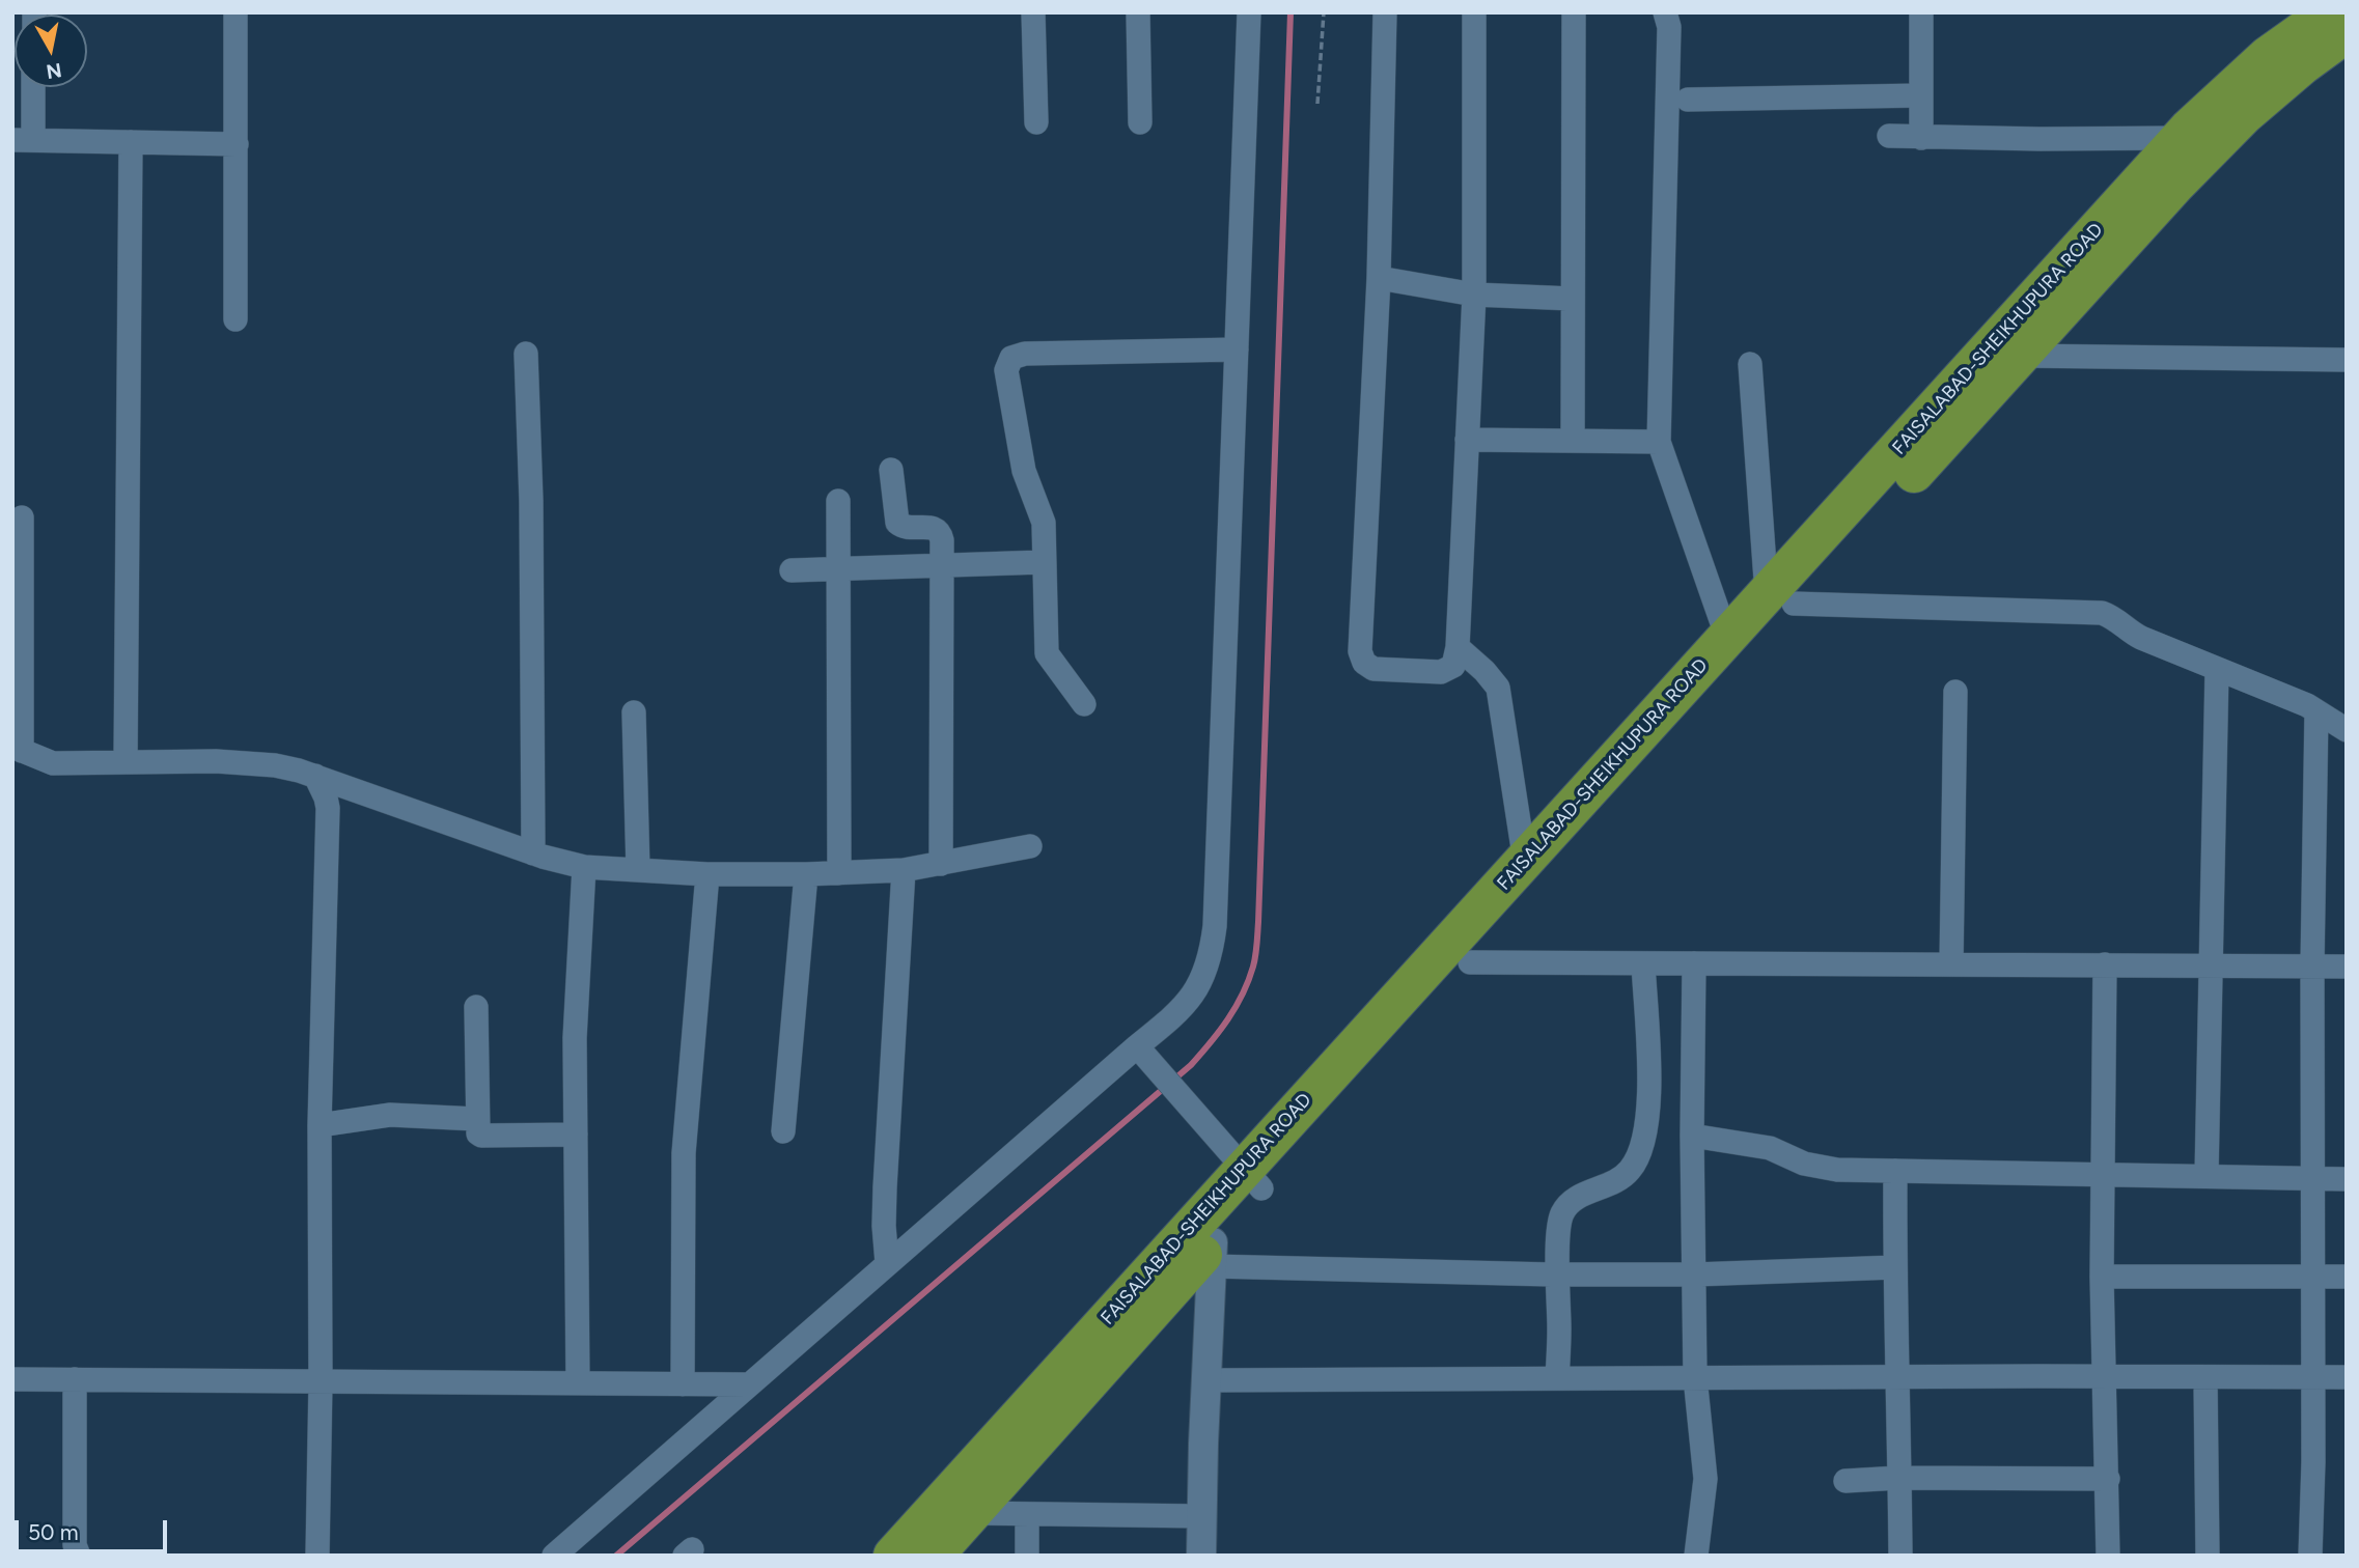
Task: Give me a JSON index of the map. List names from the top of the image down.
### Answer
{
  "streets": {
    "highway": ["FAISALABAD-SHEIKHUPURA ROAD"]
  },
  "scale_bar": "50 m",
  "north": "bottom"
}
